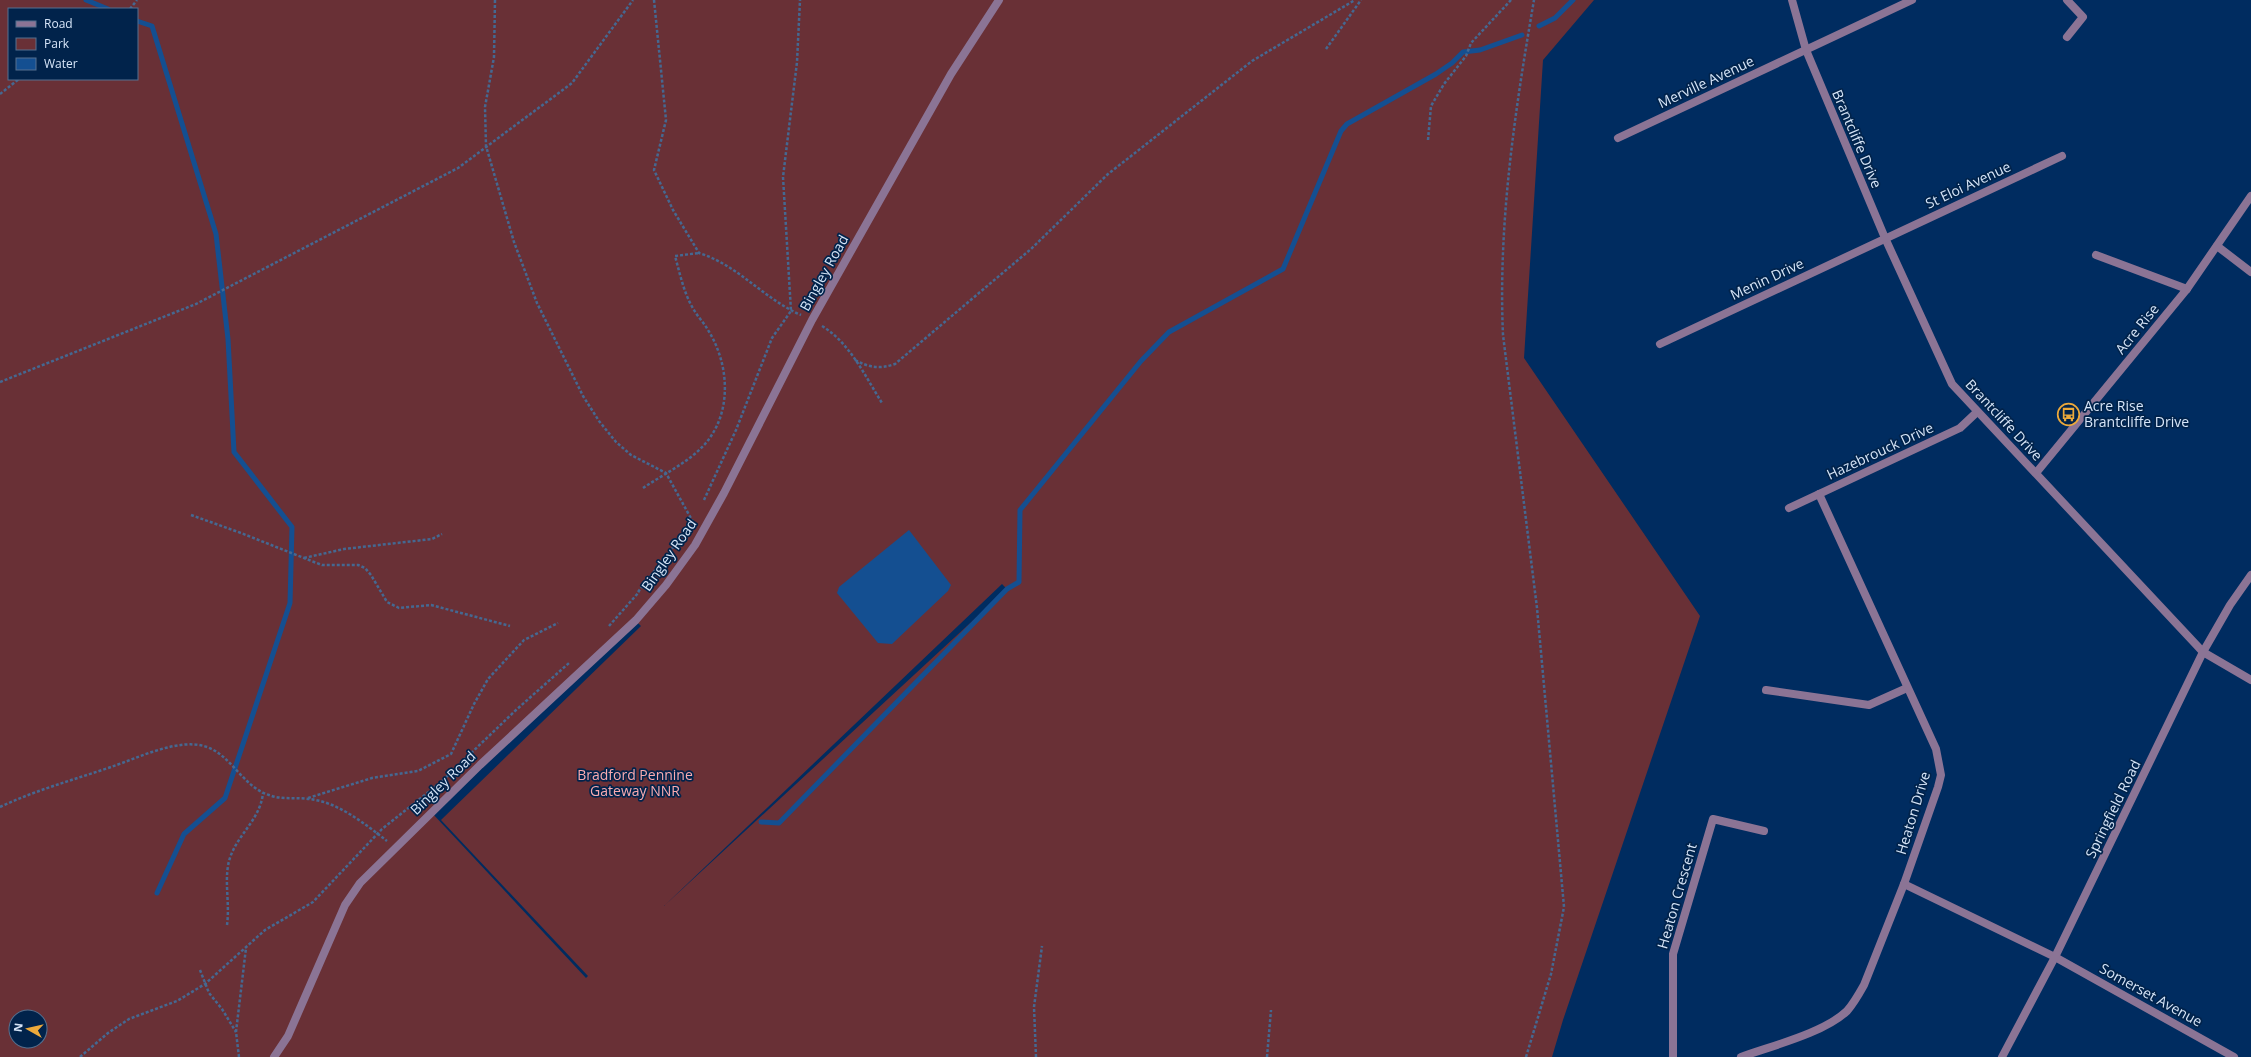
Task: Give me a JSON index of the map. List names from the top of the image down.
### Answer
{
  "streets": {
    "street": [
      "Merville Avenue",
      "Brantcliffe Drive",
      "St Eloi Avenue",
      "Bingley Road",
      "Menin Drive",
      "Acre Rise",
      "Hazebrouck Drive",
      "Springfield Road",
      "Heaton Drive",
      "Heaton Crescent",
      "Somerset Avenue"
    ]
  },
  "crossings": [
    ["Merville Avenue", "Brantcliffe Drive"],
    ["Brantcliffe Drive", "St Eloi Avenue"],
    ["Brantcliffe Drive", "Menin Drive"],
    ["Brantcliffe Drive", "Acre Rise"],
    ["Brantcliffe Drive", "Hazebrouck Drive"],
    ["Brantcliffe Drive", "Springfield Road"],
    ["St Eloi Avenue", "Menin Drive"],
    ["Hazebrouck Drive", "Heaton Drive"],
    ["Springfield Road", "Somerset Avenue"],
    ["Heaton Drive", "Somerset Avenue"]
  ],
  "parks": ["Bradford Pennine Gateway NNR"],
  "places": {
    "bus stop": ["Acre Rise Brantcliffe Drive"]
  },
  "legend": ["Road", "Park", "Water"],
  "north": "left"
}
